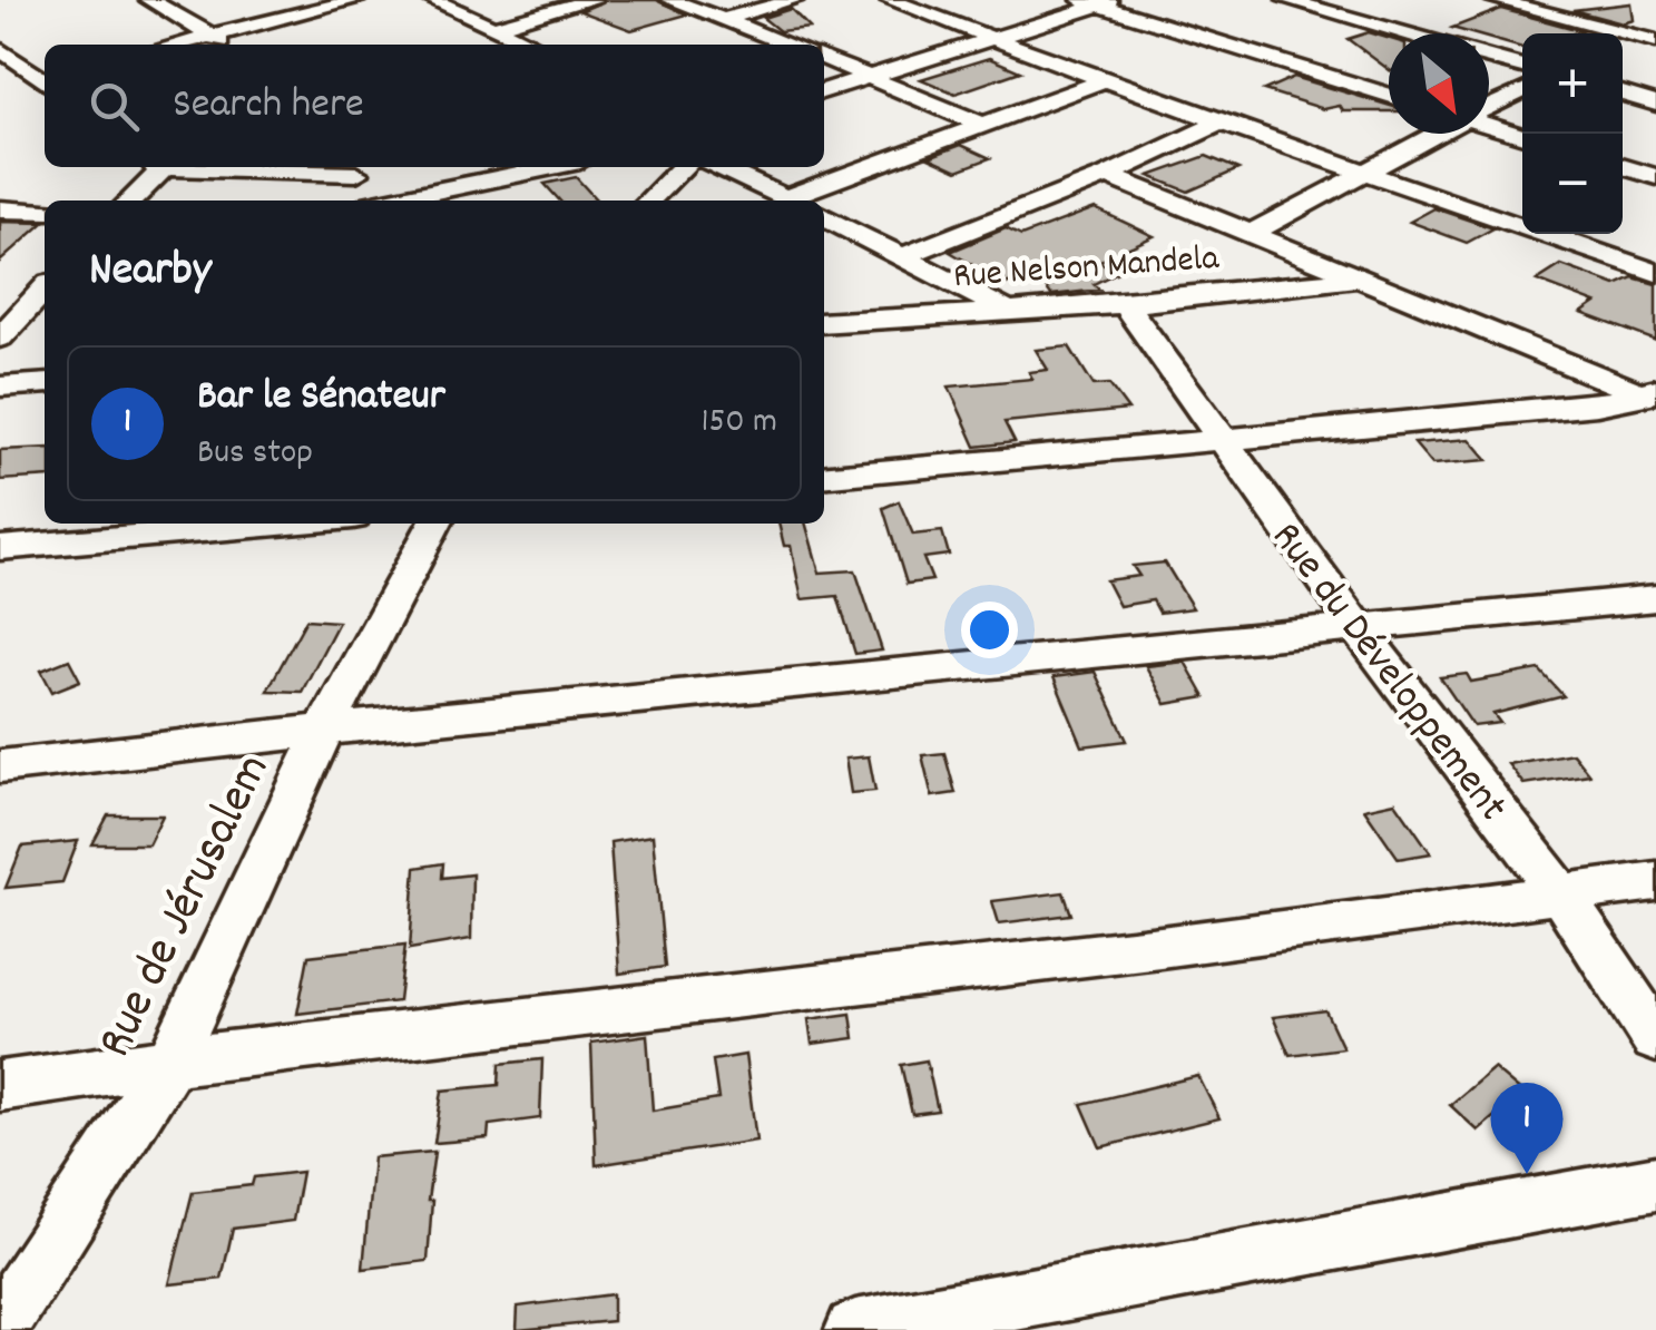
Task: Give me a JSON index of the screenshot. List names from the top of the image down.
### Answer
{
  "streets": {
    "street": ["Rue Nelson Mandela", "Rue du Développement", "Rue de Jérusalem"]
  },
  "crossings": [
    ["Rue Nelson Mandela", "Rue du Développement"]
  ],
  "north": "bottom right",
  "page": {
    "map_buttons": ["+", "−"],
    "search": "Search here",
    "heading": "Nearby",
    "list": [
      {
        "mark": "1",
        "name": "Bar le Sénateur",
        "note": "Bus stop",
        "value": "150 m"
      }
    ],
    "pins": "1"
  }
}
